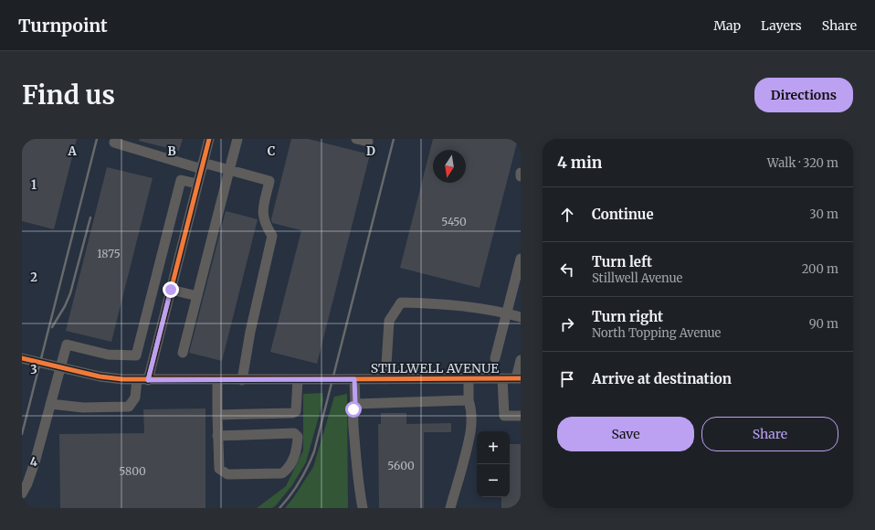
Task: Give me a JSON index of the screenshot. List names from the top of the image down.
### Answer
{
  "streets": {
    "street": ["STILLWELL AVENUE"]
  },
  "house_numbers": [
    "5450",
    "1875",
    "5600",
    "5800"
  ],
  "north": "bottom",
  "page": {
    "header": "Turnpoint",
    "nav": ["Map", "Layers", "Share"],
    "buttons": [
      "Directions",
      ["Save", "Share"]
    ],
    "title": "Find us",
    "heading": ["4 min", "Walk · 320 m"],
    "list": [
      ["Continue", "30 m"],
      ["Turn left", "Stillwell Avenue", "200 m"],
      ["Turn right", "North Topping Avenue", "90 m"],
      "Arrive at destination"
    ],
    "map_buttons": ["+", "−"]
  },
  "grid": {
    "columns": [
      "A",
      "B",
      "C",
      "D"
    ],
    "rows": [
      "1",
      "2",
      "3",
      "4"
    ]
  }
}
